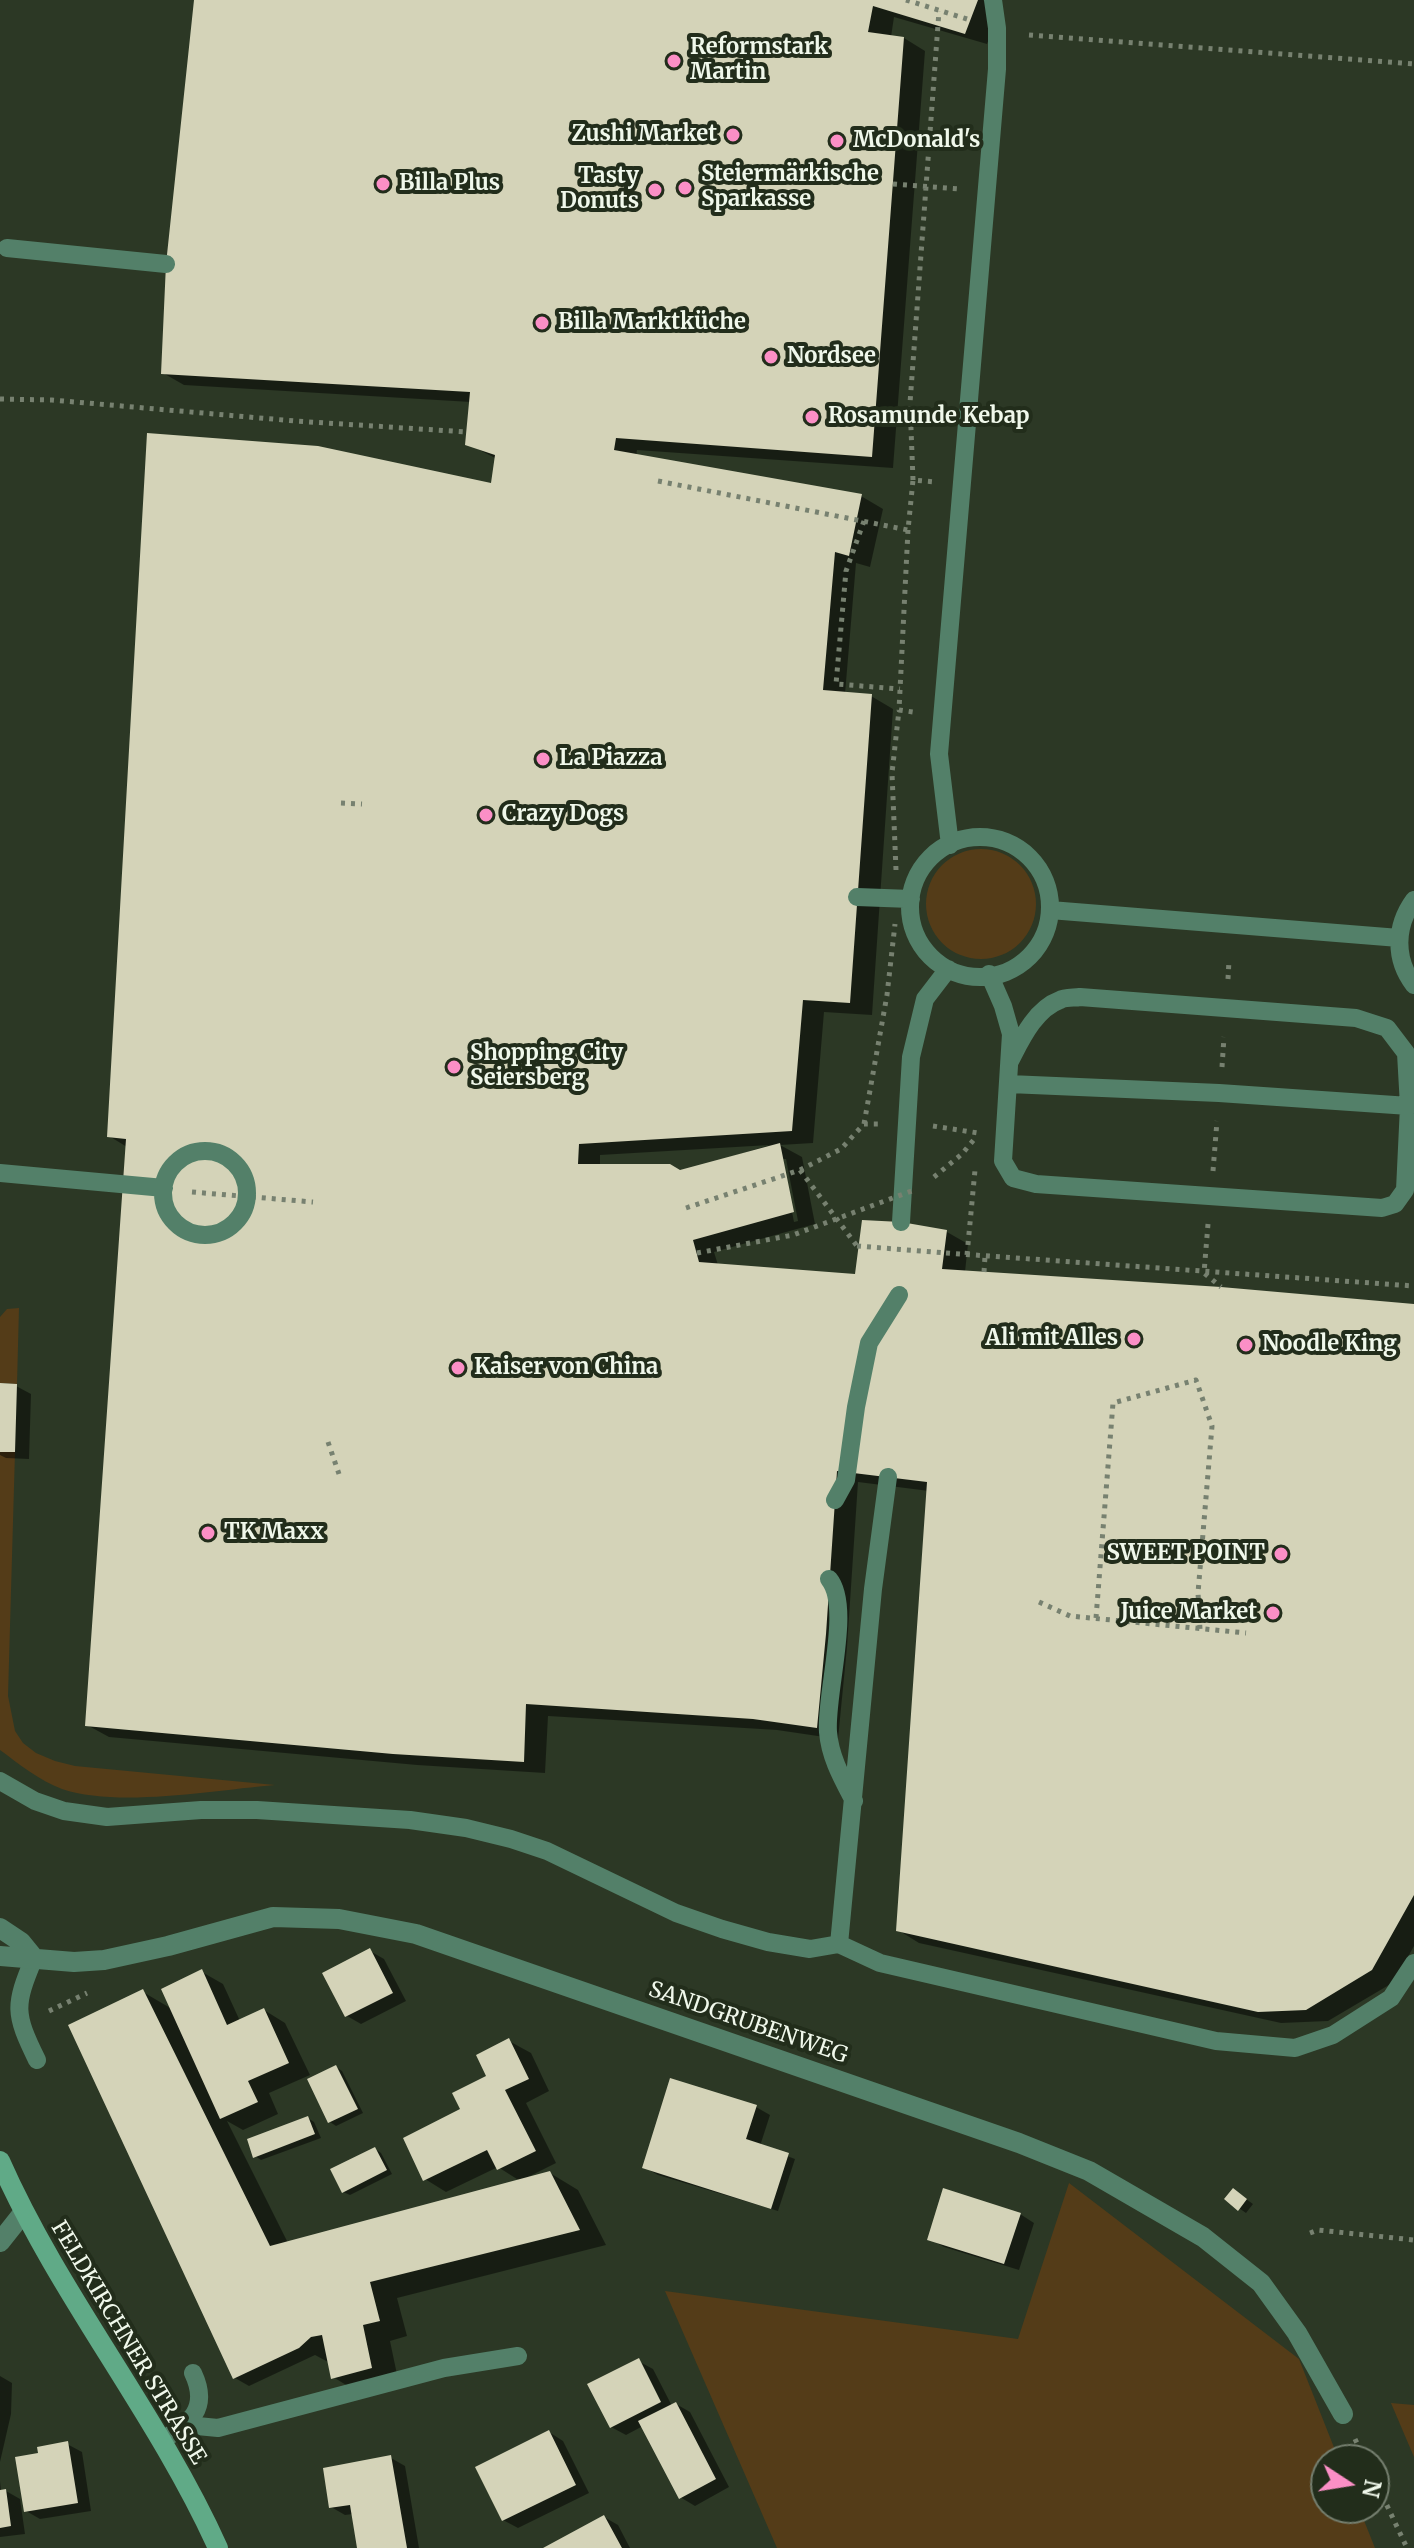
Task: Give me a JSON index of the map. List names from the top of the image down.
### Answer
{
  "streets": {
    "street": ["SANDGRUBENWEG", "FELDKIRCHNER STRASSE"]
  },
  "places": [
    "Reformstark Martin",
    "Zushi Market",
    "McDonald's",
    "Billa Plus",
    "Steiermärkische Sparkasse",
    "Tasty Donuts",
    "Billa Marktküche",
    "Nordsee",
    "Rosamunde Kebap",
    "La Piazza",
    "Crazy Dogs",
    "Shopping City Seiersberg",
    "Ali mit Alles",
    "Noodle King",
    "Kaiser von China",
    "TK Maxx",
    "SWEET POINT",
    "Juice Market"
  ],
  "north": "right"
}
